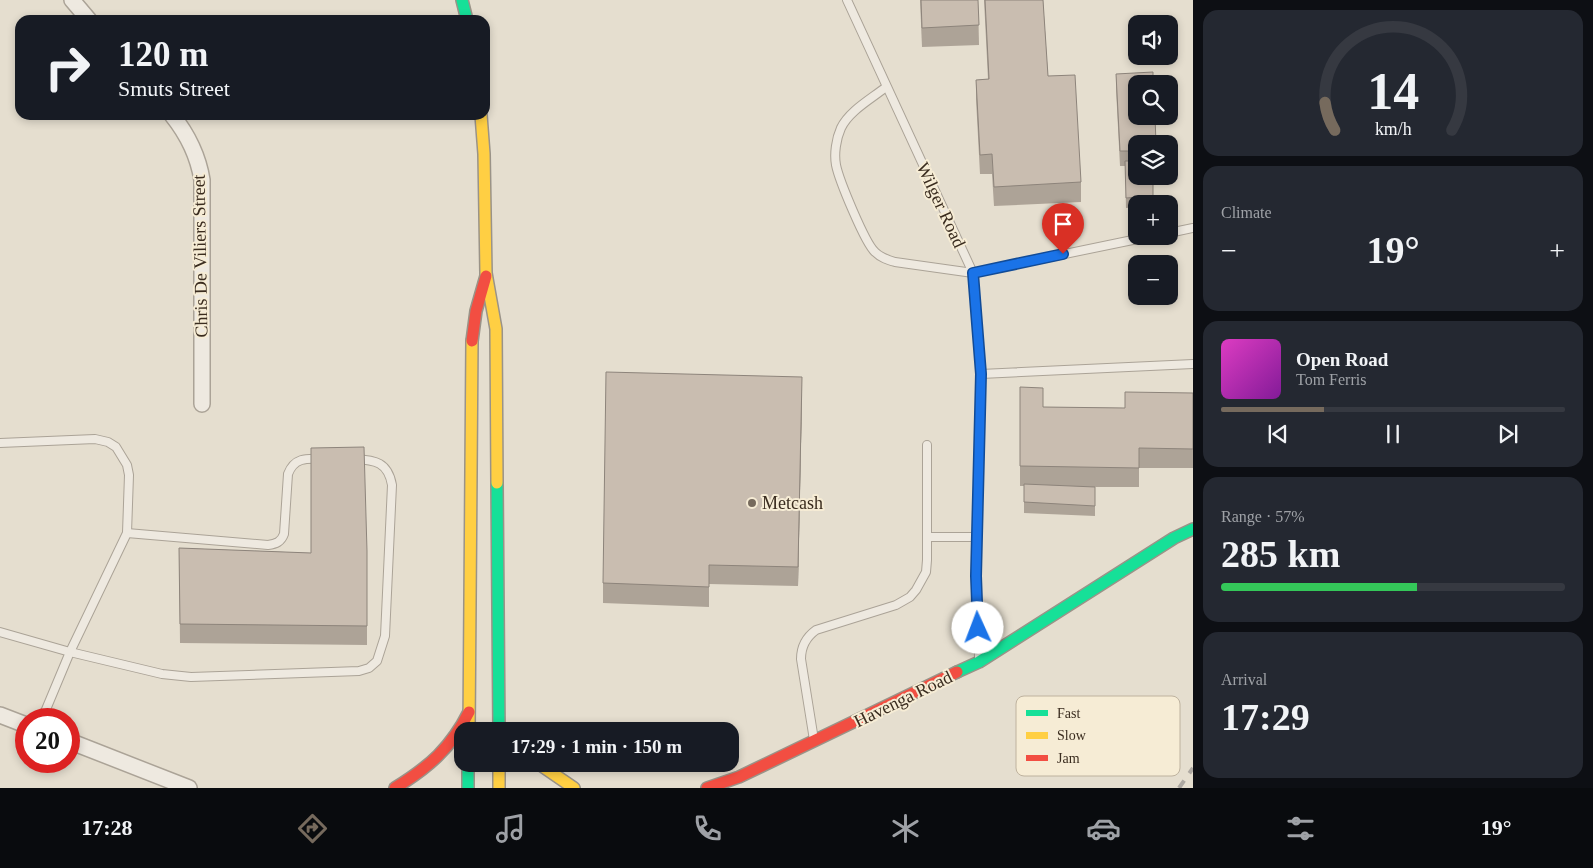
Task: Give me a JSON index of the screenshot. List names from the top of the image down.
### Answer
{
  "streets": {
    "main road": ["Havenga Road"],
    "street": ["Chris De Viliers Street"],
    "lane": ["Wilger Road"]
  },
  "crossings": [
    ["Wilger Road", "Havenga Road"]
  ],
  "places": ["Metcash"],
  "legend": ["Fast", "Slow", "Jam"],
  "page": {
    "map_buttons": ["+", "−"],
    "turn": ["120 m", "Smuts Street"],
    "tile": [
      "Climate",
      ["Range · 57%", "285 km"],
      ["Arrival", "17:29"]
    ],
    "heat": ["−", "19°", "+"],
    "song": ["Open Road", "Tom Ferris"],
    "limit": "20",
    "trip": "17:29 · 1 min · 150 m",
    "tabs": ["17:28", "19°"],
    "gauge": ["14", "km/h"]
  }
}
